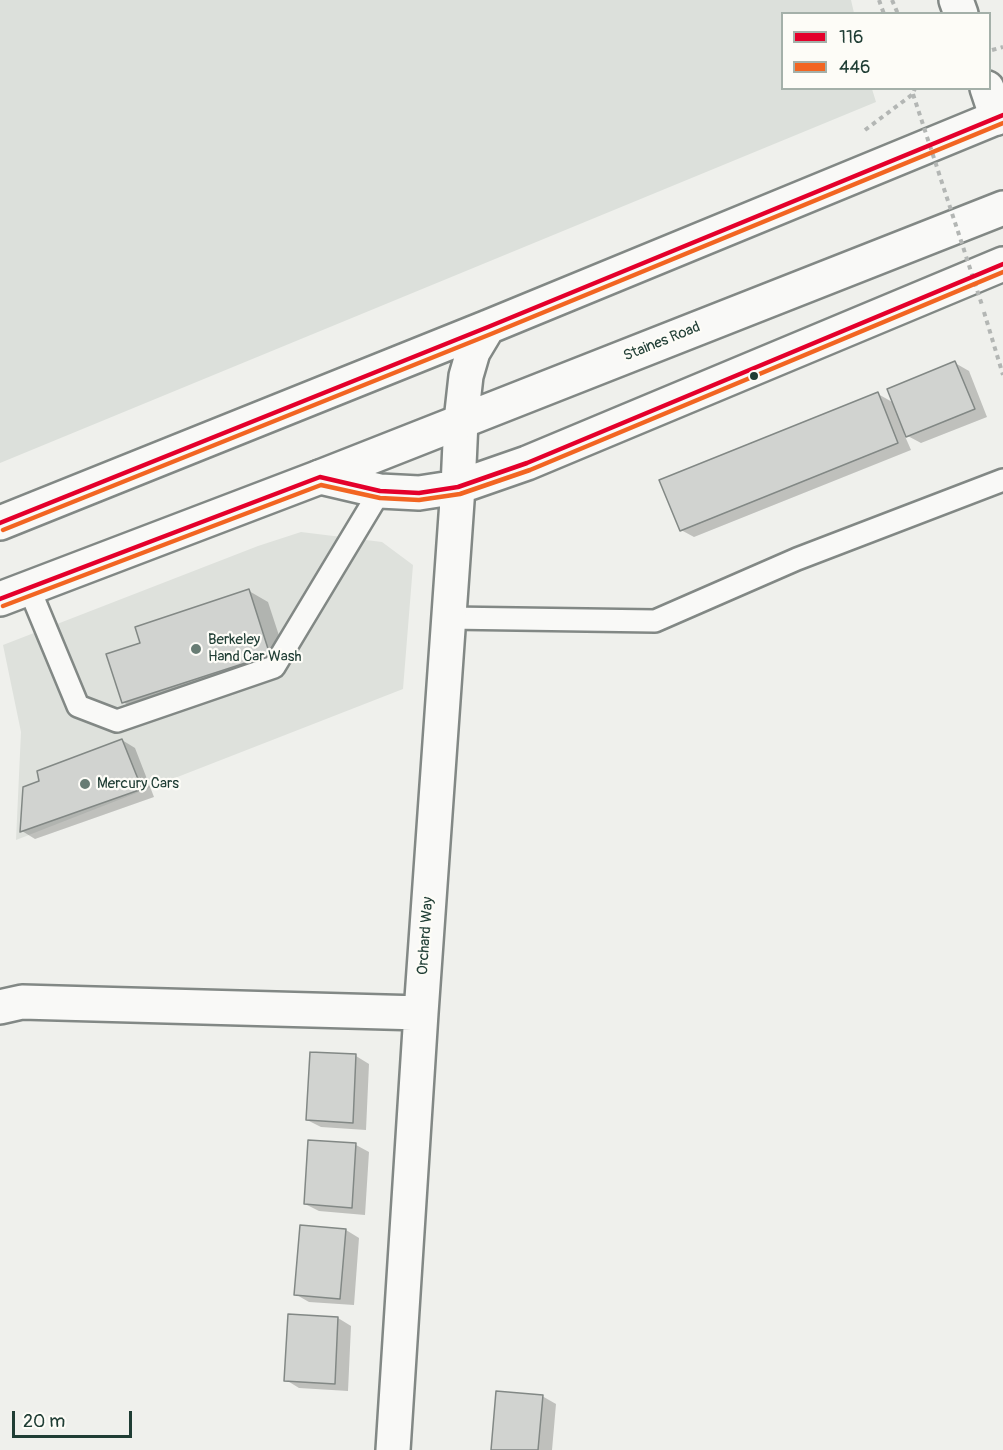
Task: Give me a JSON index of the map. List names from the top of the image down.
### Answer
{
  "streets": {
    "main road": ["Staines Road", "Orchard Way"]
  },
  "crossings": [
    ["Staines Road", "Orchard Way"]
  ],
  "places": ["Berkeley Hand Car Wash", "Mercury Cars"],
  "lines": ["transit line 116", "transit line 446"],
  "legend": ["116", "446"],
  "scale_bar": "20 m"
}
